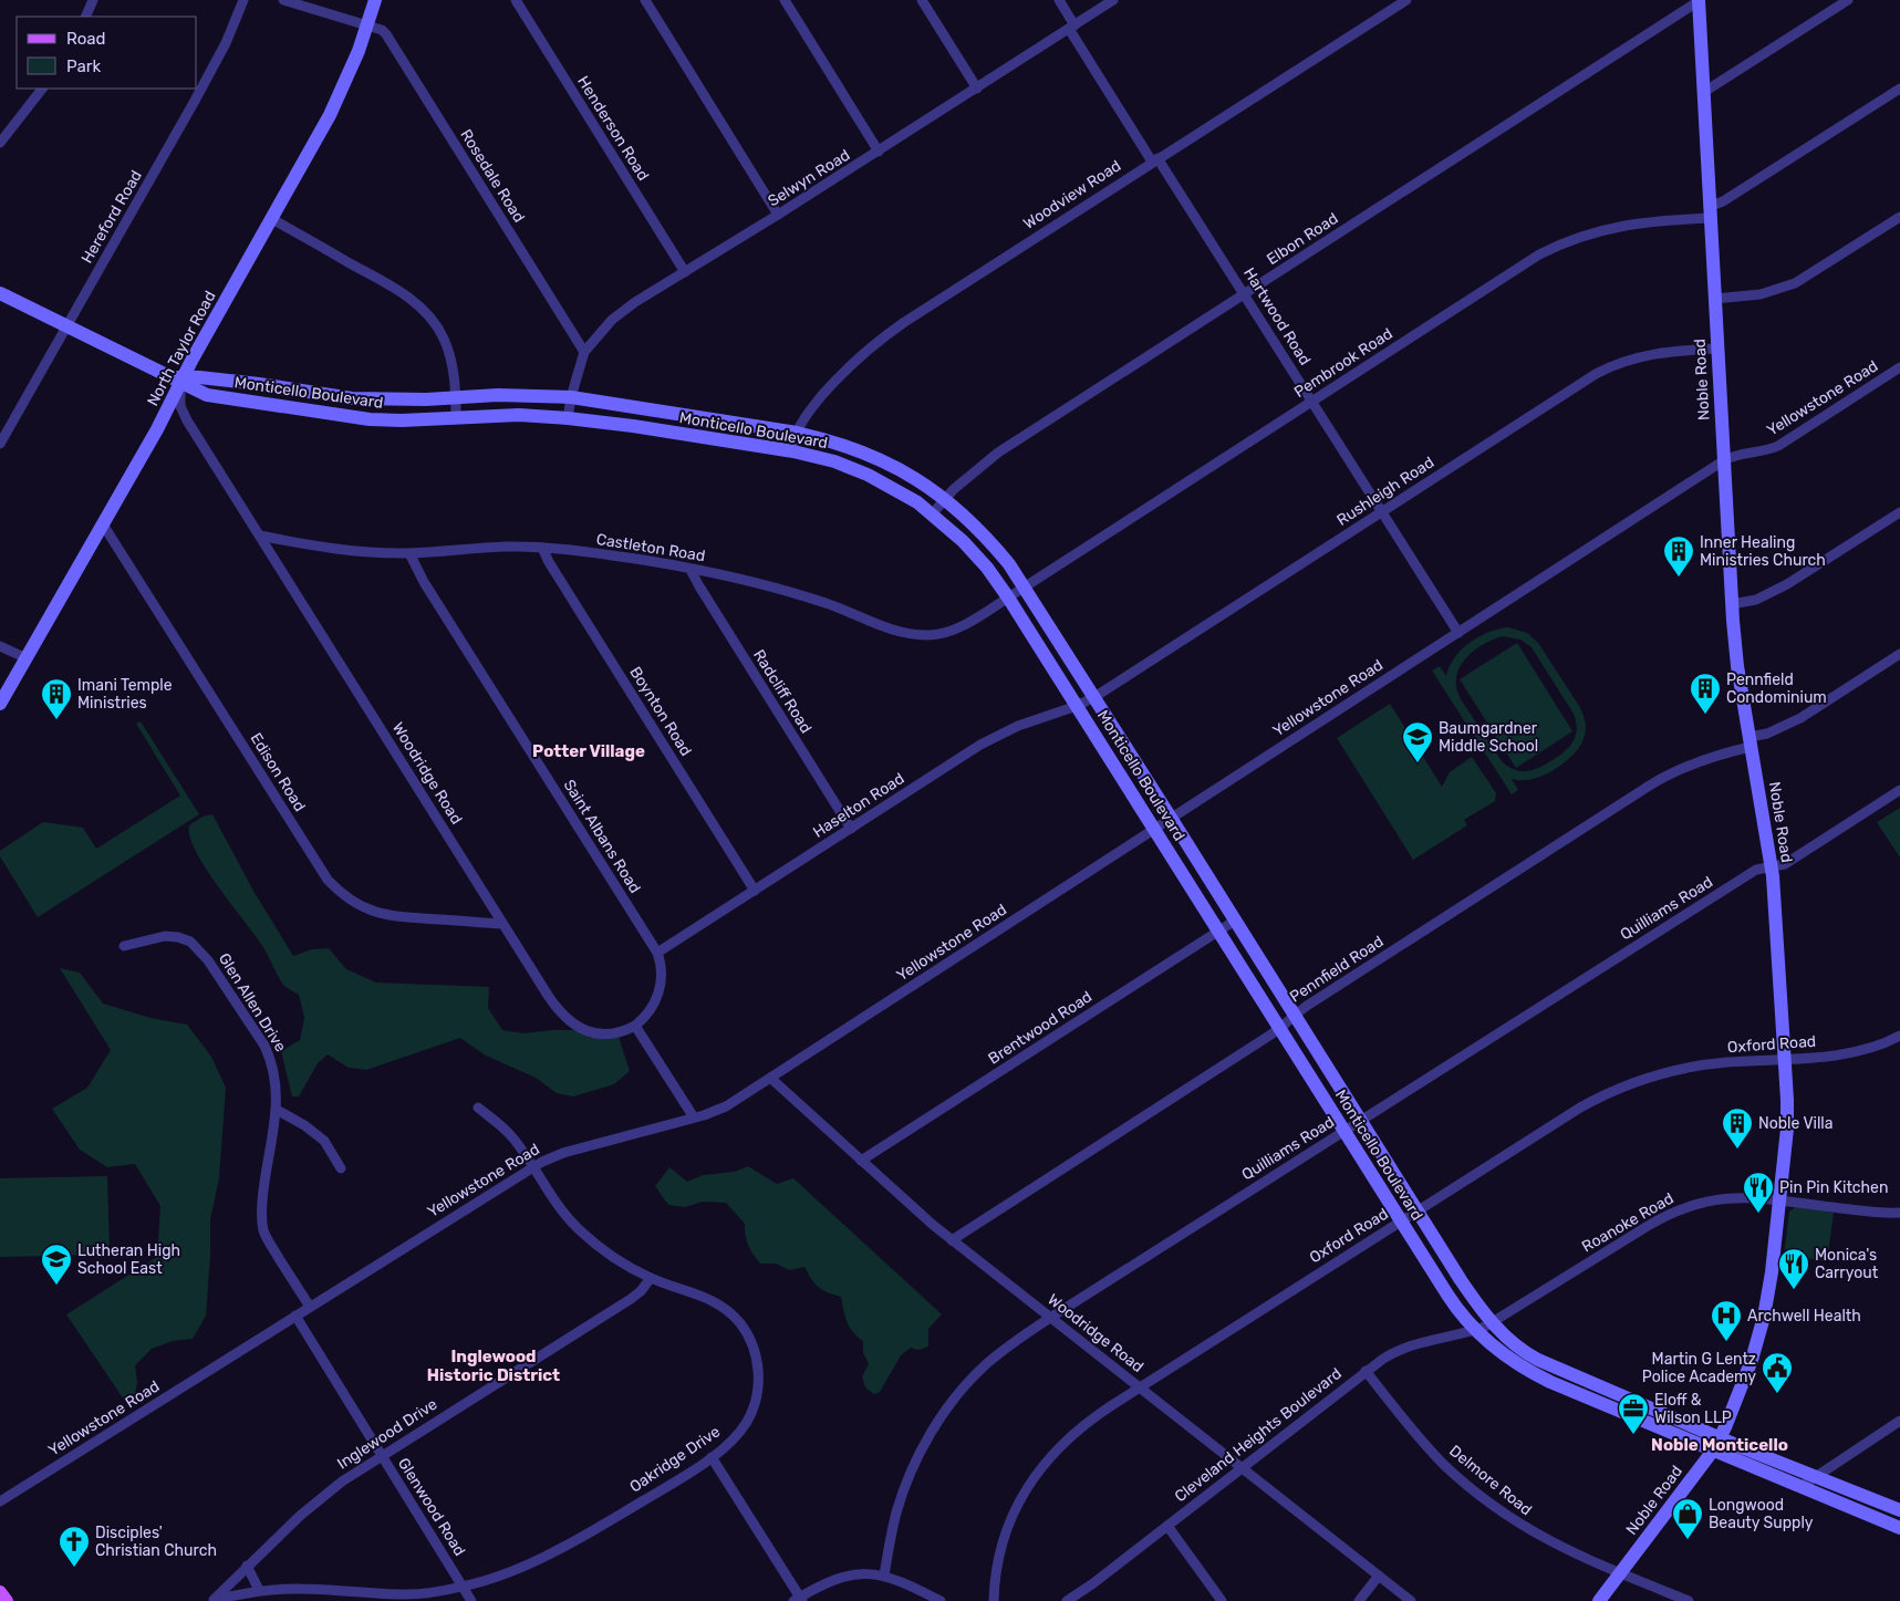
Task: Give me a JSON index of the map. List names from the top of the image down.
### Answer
{
  "streets": {
    "main road": ["North Taylor Road", "Noble Road", "Monticello Boulevard"],
    "street": [
      "Henderson Road",
      "Rosedale Road",
      "Selwyn Road",
      "Woodview Road",
      "Hereford Road",
      "Elbon Road",
      "Hartwood Road",
      "Pembrook Road",
      "Yellowstone Road",
      "Rushleigh Road",
      "Castleton Road",
      "Radcliff Road",
      "Boynton Road",
      "Edison Road",
      "Woodridge Road",
      "Haselton Road",
      "Saint Albans Road",
      "Quilliams Road",
      "Pennfield Road",
      "Glen Allen Drive",
      "Brentwood Road",
      "Oxford Road",
      "Roanoke Road",
      "Inglewood Drive",
      "Cleveland Heights Boulevard",
      "Oakridge Drive",
      "Delmore Road",
      "Glenwood Road"
    ]
  },
  "crossings": [
    ["Henderson Road", "Selwyn Road"],
    ["Rosedale Road", "Selwyn Road"],
    ["Rosedale Road", "North Taylor Road"],
    ["Selwyn Road", "Hartwood Road"],
    ["Selwyn Road", "Monticello Boulevard"],
    ["Woodview Road", "Hartwood Road"],
    ["Woodview Road", "Monticello Boulevard"],
    ["Hereford Road", "Monticello Boulevard"],
    ["Elbon Road", "Hartwood Road"],
    ["Elbon Road", "Noble Road"],
    ["Elbon Road", "Monticello Boulevard"],
    ["Hartwood Road", "Pembrook Road"],
    ["Hartwood Road", "Yellowstone Road"],
    ["Hartwood Road", "Rushleigh Road"],
    ["North Taylor Road", "Monticello Boulevard"],
    ["North Taylor Road", "Edison Road"],
    ["North Taylor Road", "Woodridge Road"],
    ["Pembrook Road", "Noble Road"],
    ["Pembrook Road", "Monticello Boulevard"],
    ["Pembrook Road", "Castleton Road"],
    ["Noble Road", "Monticello Boulevard"],
    ["Noble Road", "Yellowstone Road"],
    ["Noble Road", "Rushleigh Road"],
    ["Noble Road", "Quilliams Road"],
    ["Noble Road", "Pennfield Road"],
    ["Noble Road", "Oxford Road"],
    ["Noble Road", "Roanoke Road"],
    ["Noble Road", "Delmore Road"],
    ["Monticello Boulevard", "Yellowstone Road"],
    ["Monticello Boulevard", "Rushleigh Road"],
    ["Monticello Boulevard", "Castleton Road"],
    ["Monticello Boulevard", "Woodridge Road"],
    ["Monticello Boulevard", "Haselton Road"],
    ["Monticello Boulevard", "Quilliams Road"],
    ["Monticello Boulevard", "Pennfield Road"],
    ["Monticello Boulevard", "Brentwood Road"],
    ["Monticello Boulevard", "Oxford Road"],
    ["Monticello Boulevard", "Roanoke Road"],
    ["Monticello Boulevard", "Cleveland Heights Boulevard"],
    ["Yellowstone Road", "Woodridge Road"],
    ["Yellowstone Road", "Glen Allen Drive"],
    ["Yellowstone Road", "Oakridge Drive"],
    ["Yellowstone Road", "Glenwood Road"],
    ["Rushleigh Road", "Haselton Road"],
    ["Castleton Road", "Radcliff Road"],
    ["Castleton Road", "Boynton Road"],
    ["Castleton Road", "Woodridge Road"],
    ["Castleton Road", "Saint Albans Road"],
    ["Radcliff Road", "Haselton Road"],
    ["Boynton Road", "Haselton Road"],
    ["Edison Road", "Woodridge Road"],
    ["Woodridge Road", "Saint Albans Road"],
    ["Woodridge Road", "Quilliams Road"],
    ["Woodridge Road", "Pennfield Road"],
    ["Woodridge Road", "Brentwood Road"],
    ["Woodridge Road", "Oxford Road"],
    ["Woodridge Road", "Cleveland Heights Boulevard"],
    ["Haselton Road", "Saint Albans Road"],
    ["Roanoke Road", "Cleveland Heights Boulevard"],
    ["Inglewood Drive", "Oakridge Drive"],
    ["Inglewood Drive", "Glenwood Road"],
    ["Cleveland Heights Boulevard", "Delmore Road"],
    ["Oakridge Drive", "Glenwood Road"]
  ],
  "districts": ["Potter Village", "Inglewood Historic District", "Noble Monticello"],
  "places": {
    "building": [
      "Inner Healing Ministries Church",
      "Pennfield Condominium",
      "Imani Temple Ministries",
      "Noble Villa"
    ],
    "school or university": ["Baumgardner Middle School", "Lutheran High School East"],
    "restaurant": ["Pin Pin Kitchen", "Monica's Carryout"],
    "hospital": ["Archwell Health"],
    "public building": ["Martin G Lentz Police Academy"],
    "office": ["Eloff & Wilson LLP"],
    "shop": ["Longwood Beauty Supply"],
    "church": ["Disciples' Christian Church"]
  },
  "legend": ["Road", "Park"]
}
